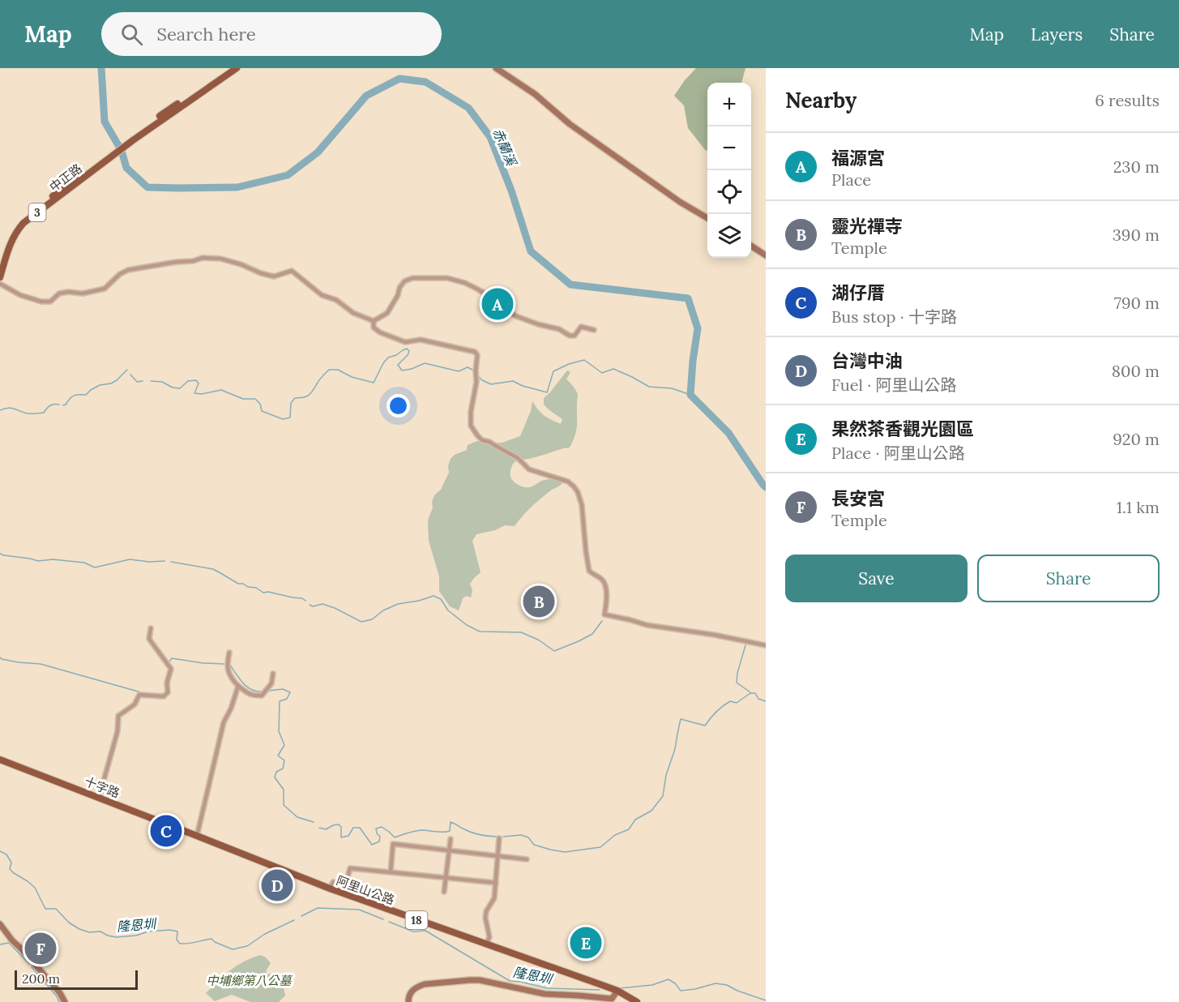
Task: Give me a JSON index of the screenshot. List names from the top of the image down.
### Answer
{
  "streets": {
    "main road": [
      "中正路",
      "3",
      "十字路",
      "阿里山公路",
      "18"
    ]
  },
  "crossings": [
    ["中正路", "3"],
    ["十字路", "阿里山公路"]
  ],
  "water": ["赤蘭溪", "隆恩圳"],
  "parks": ["中埔鄉第八公墓"],
  "scale_bar": "200 m",
  "page": {
    "header": "Map",
    "search": "Search here",
    "nav": ["Map", "Layers", "Share"],
    "heading": ["Nearby", "6 results"],
    "map_buttons": ["+", "−"],
    "list": [
      {
        "mark": "A",
        "name": "福源宮",
        "note": "Place",
        "value": "230 m"
      },
      {
        "mark": "B",
        "name": "靈光禪寺",
        "note": "Temple",
        "value": "390 m"
      },
      {
        "mark": "C",
        "name": "湖仔厝",
        "note": "Bus stop · 十字路",
        "value": "790 m"
      },
      {
        "mark": "D",
        "name": "台灣中油",
        "note": "Fuel · 阿里山公路",
        "value": "800 m"
      },
      {
        "mark": "E",
        "name": "果然茶香觀光園區",
        "note": "Place · 阿里山公路",
        "value": "920 m"
      },
      {
        "mark": "F",
        "name": "長安宮",
        "note": "Temple",
        "value": "1.1 km"
      }
    ],
    "pins": [
      "A",
      "B",
      "C",
      "D",
      "E",
      "F"
    ],
    "buttons": ["Save", "Share"],
    "scale": "200 m"
  }
}
